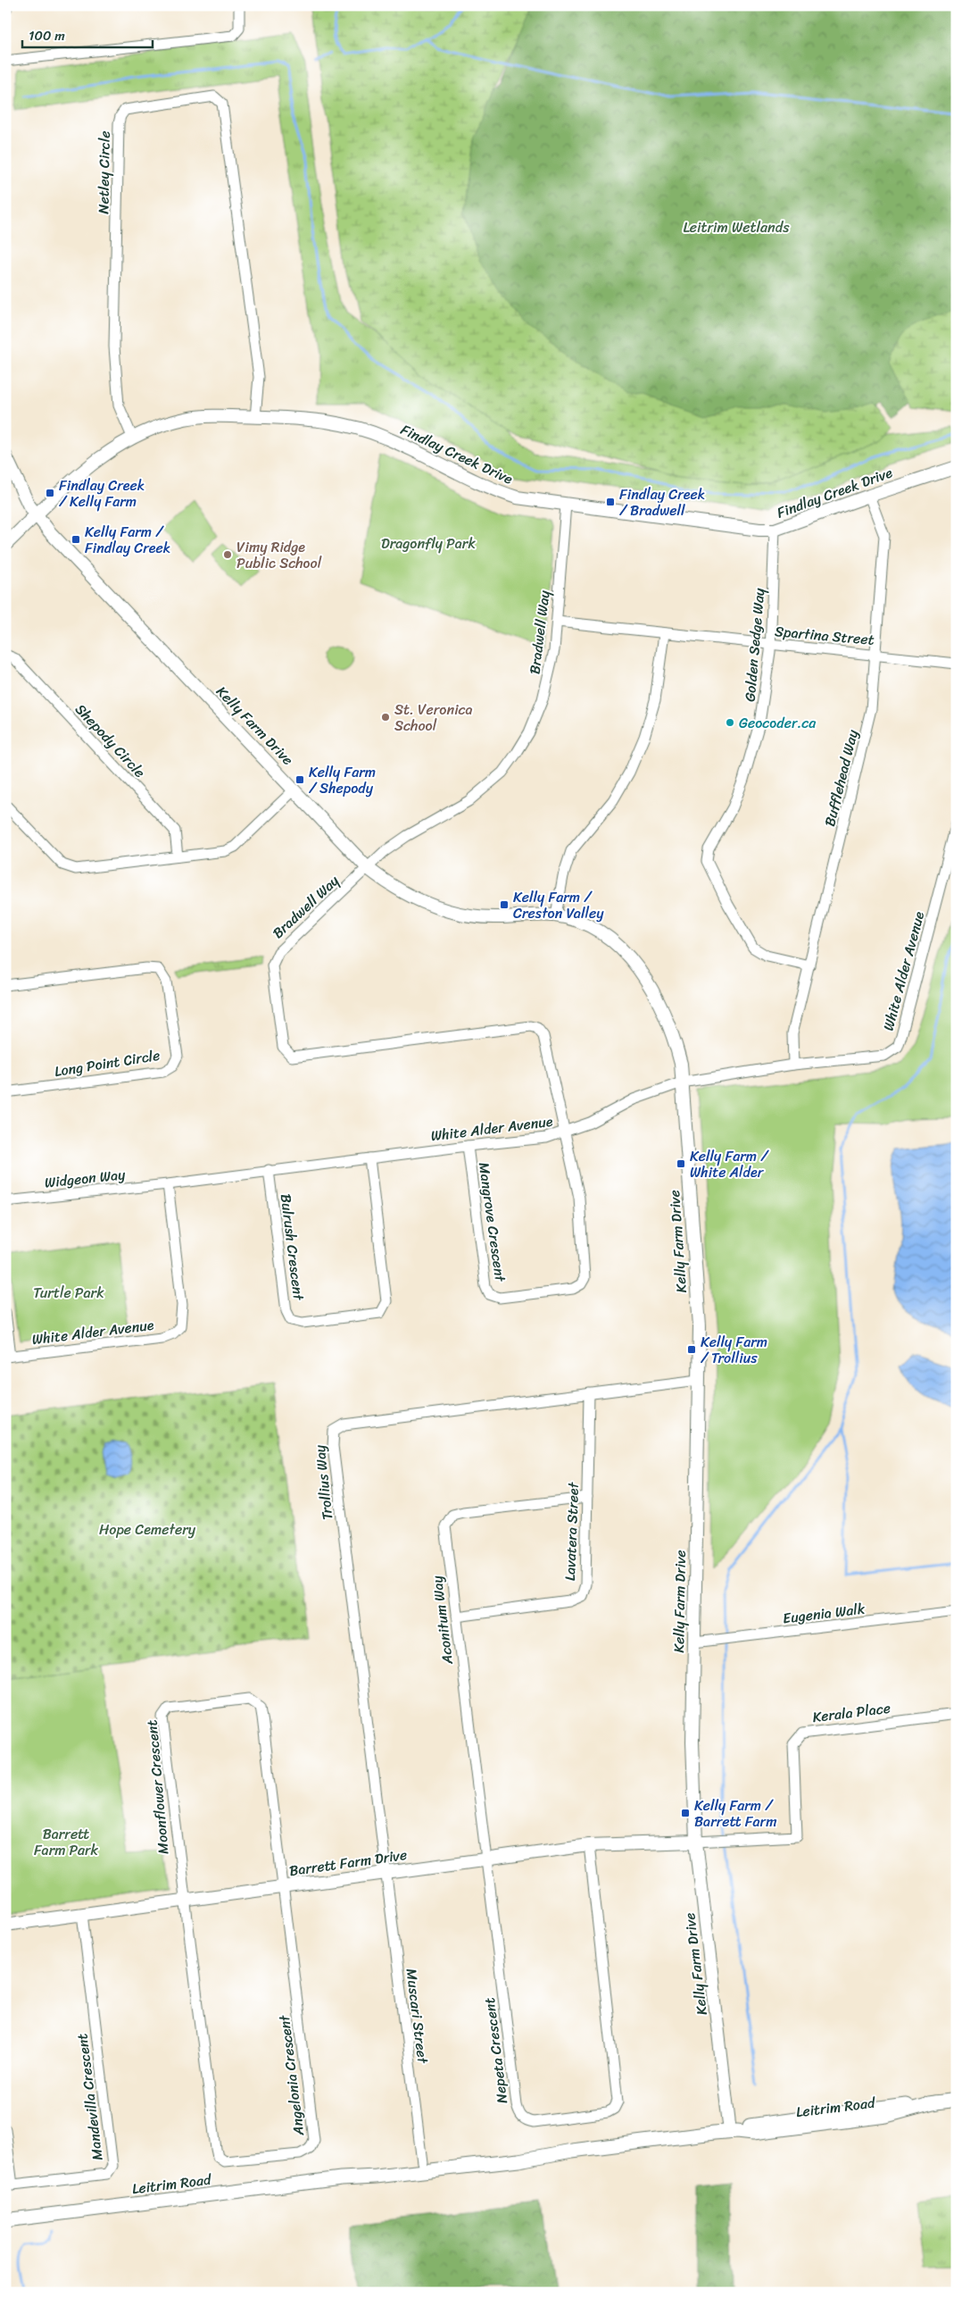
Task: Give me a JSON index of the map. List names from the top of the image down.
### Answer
{
  "streets": {
    "main road": ["Leitrim Road"],
    "street": [
      "Netley Circle",
      "Findlay Creek Drive",
      "Bradwell Way",
      "Spartina Street",
      "Golden Sedge Way",
      "Kelly Farm Drive",
      "Shepody Circle",
      "Bufflehead Way",
      "White Alder Avenue",
      "Long Point Circle",
      "Widgeon Way",
      "Mangrove Crescent",
      "Bulrush Crescent",
      "Trollius Way",
      "Lavatera Street",
      "Eugenia Walk",
      "Aconitum Way",
      "Kerala Place",
      "Moonflower Crescent",
      "Barrett Farm Drive",
      "Muscari Street",
      "Nepeta Crescent",
      "Angelonia Crescent",
      "Mandevilla Crescent"
    ]
  },
  "crossings": [
    ["Netley Circle", "Findlay Creek Drive"],
    ["Findlay Creek Drive", "Bradwell Way"],
    ["Findlay Creek Drive", "Golden Sedge Way"],
    ["Findlay Creek Drive", "Kelly Farm Drive"],
    ["Findlay Creek Drive", "Bufflehead Way"],
    ["Bradwell Way", "Spartina Street"],
    ["Bradwell Way", "Kelly Farm Drive"],
    ["Bradwell Way", "White Alder Avenue"],
    ["Bradwell Way", "Mangrove Crescent"],
    ["Spartina Street", "Golden Sedge Way"],
    ["Spartina Street", "Bufflehead Way"],
    ["Golden Sedge Way", "Bufflehead Way"],
    ["Kelly Farm Drive", "White Alder Avenue"],
    ["Kelly Farm Drive", "Trollius Way"],
    ["Kelly Farm Drive", "Eugenia Walk"],
    ["Kelly Farm Drive", "Kerala Place"],
    ["Kelly Farm Drive", "Barrett Farm Drive"],
    ["Kelly Farm Drive", "Leitrim Road"],
    ["Bufflehead Way", "White Alder Avenue"],
    ["White Alder Avenue", "Widgeon Way"],
    ["White Alder Avenue", "Mangrove Crescent"],
    ["White Alder Avenue", "Bulrush Crescent"],
    ["Trollius Way", "Lavatera Street"],
    ["Trollius Way", "Barrett Farm Drive"],
    ["Trollius Way", "Muscari Street"],
    ["Lavatera Street", "Aconitum Way"],
    ["Aconitum Way", "Barrett Farm Drive"],
    ["Aconitum Way", "Nepeta Crescent"],
    ["Kerala Place", "Barrett Farm Drive"],
    ["Moonflower Crescent", "Barrett Farm Drive"],
    ["Moonflower Crescent", "Angelonia Crescent"],
    ["Barrett Farm Drive", "Muscari Street"],
    ["Barrett Farm Drive", "Nepeta Crescent"],
    ["Barrett Farm Drive", "Angelonia Crescent"],
    ["Barrett Farm Drive", "Mandevilla Crescent"],
    ["Muscari Street", "Leitrim Road"]
  ],
  "parks": [
    "Leitrim Wetlands",
    "Dragonfly Park",
    "Turtle Park",
    "Hope Cemetery",
    "Barrett Farm Park"
  ],
  "places": {
    "transit": [
      "Findlay Creek / Kelly Farm",
      "Findlay Creek / Bradwell",
      "Kelly Farm / Findlay Creek",
      "Kelly Farm / Shepody",
      "Kelly Farm / Creston Valley",
      "Kelly Farm / White Alder",
      "Kelly Farm / Trollius",
      "Kelly Farm / Barrett Farm"
    ],
    "other": ["Vimy Ridge Public School", "St. Veronica School", "Geocoder.ca"]
  },
  "scale_bar": "100 m"
}
